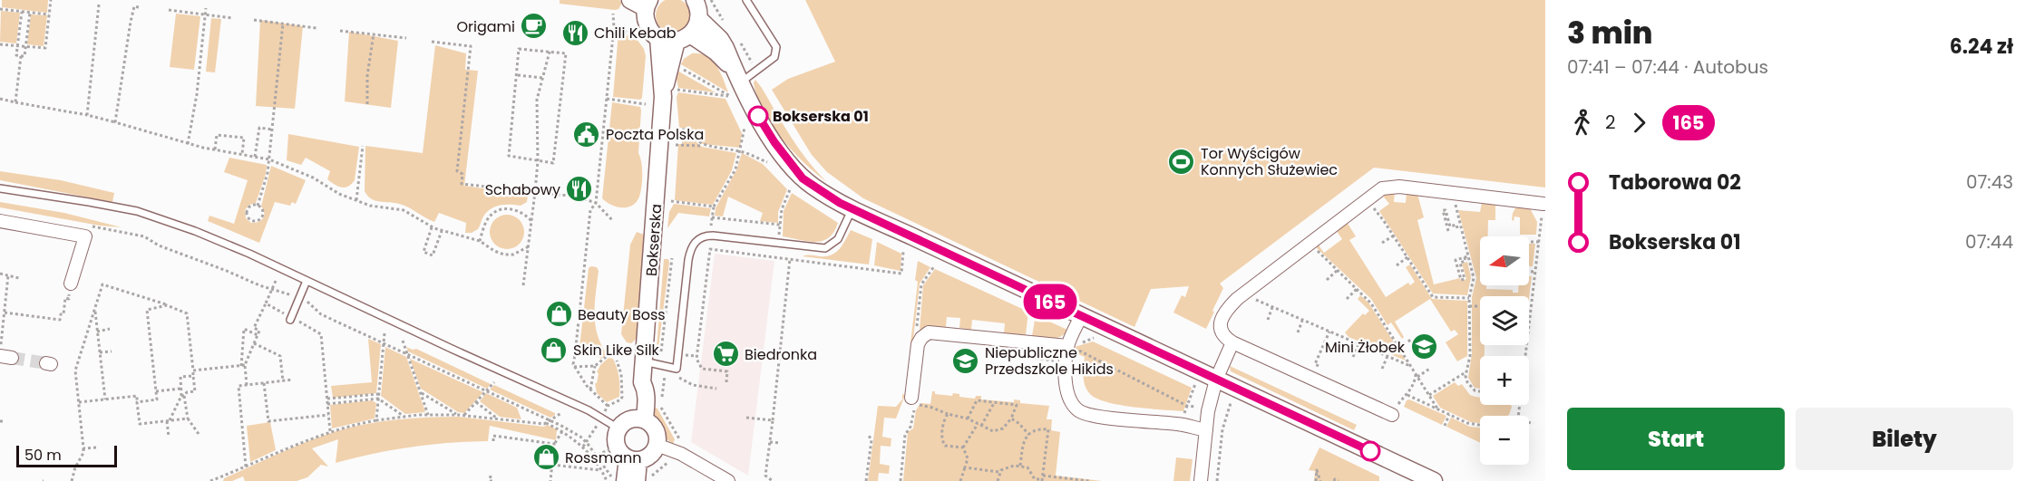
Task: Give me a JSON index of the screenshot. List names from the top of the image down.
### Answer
{
  "streets": {
    "street": ["Bokserska"]
  },
  "places": {
    "cafe": ["Origami"],
    "restaurant": ["Chili Kebab", "Schabowy"],
    "other": ["Bokserska 01"],
    "public building": ["Poczta Polska"],
    "sports": ["Tor Wyścigów Konnych Służewiec"],
    "shop": ["Beauty Boss", "Skin Like Silk", "Rossmann"],
    "school or university": ["Mini Żłobek", "Niepubliczne Przedszkole Hikids"],
    "supermarket": ["Biedronka"]
  },
  "lines": ["bus line 165"],
  "scale_bar": "50 m",
  "north": "left",
  "page": {
    "on_map": "165",
    "heading": ["3 min", "07:41 – 07:44 · Autobus", "6.24 zł"],
    "legs": ["2", "165"],
    "list": [
      {
        "name": "Taborowa 02",
        "value": "07:43"
      },
      {
        "name": "Bokserska 01",
        "value": "07:44"
      }
    ],
    "map_buttons": ["+", "−"],
    "buttons": ["Start", "Bilety"],
    "scale": "50 m"
  }
}
